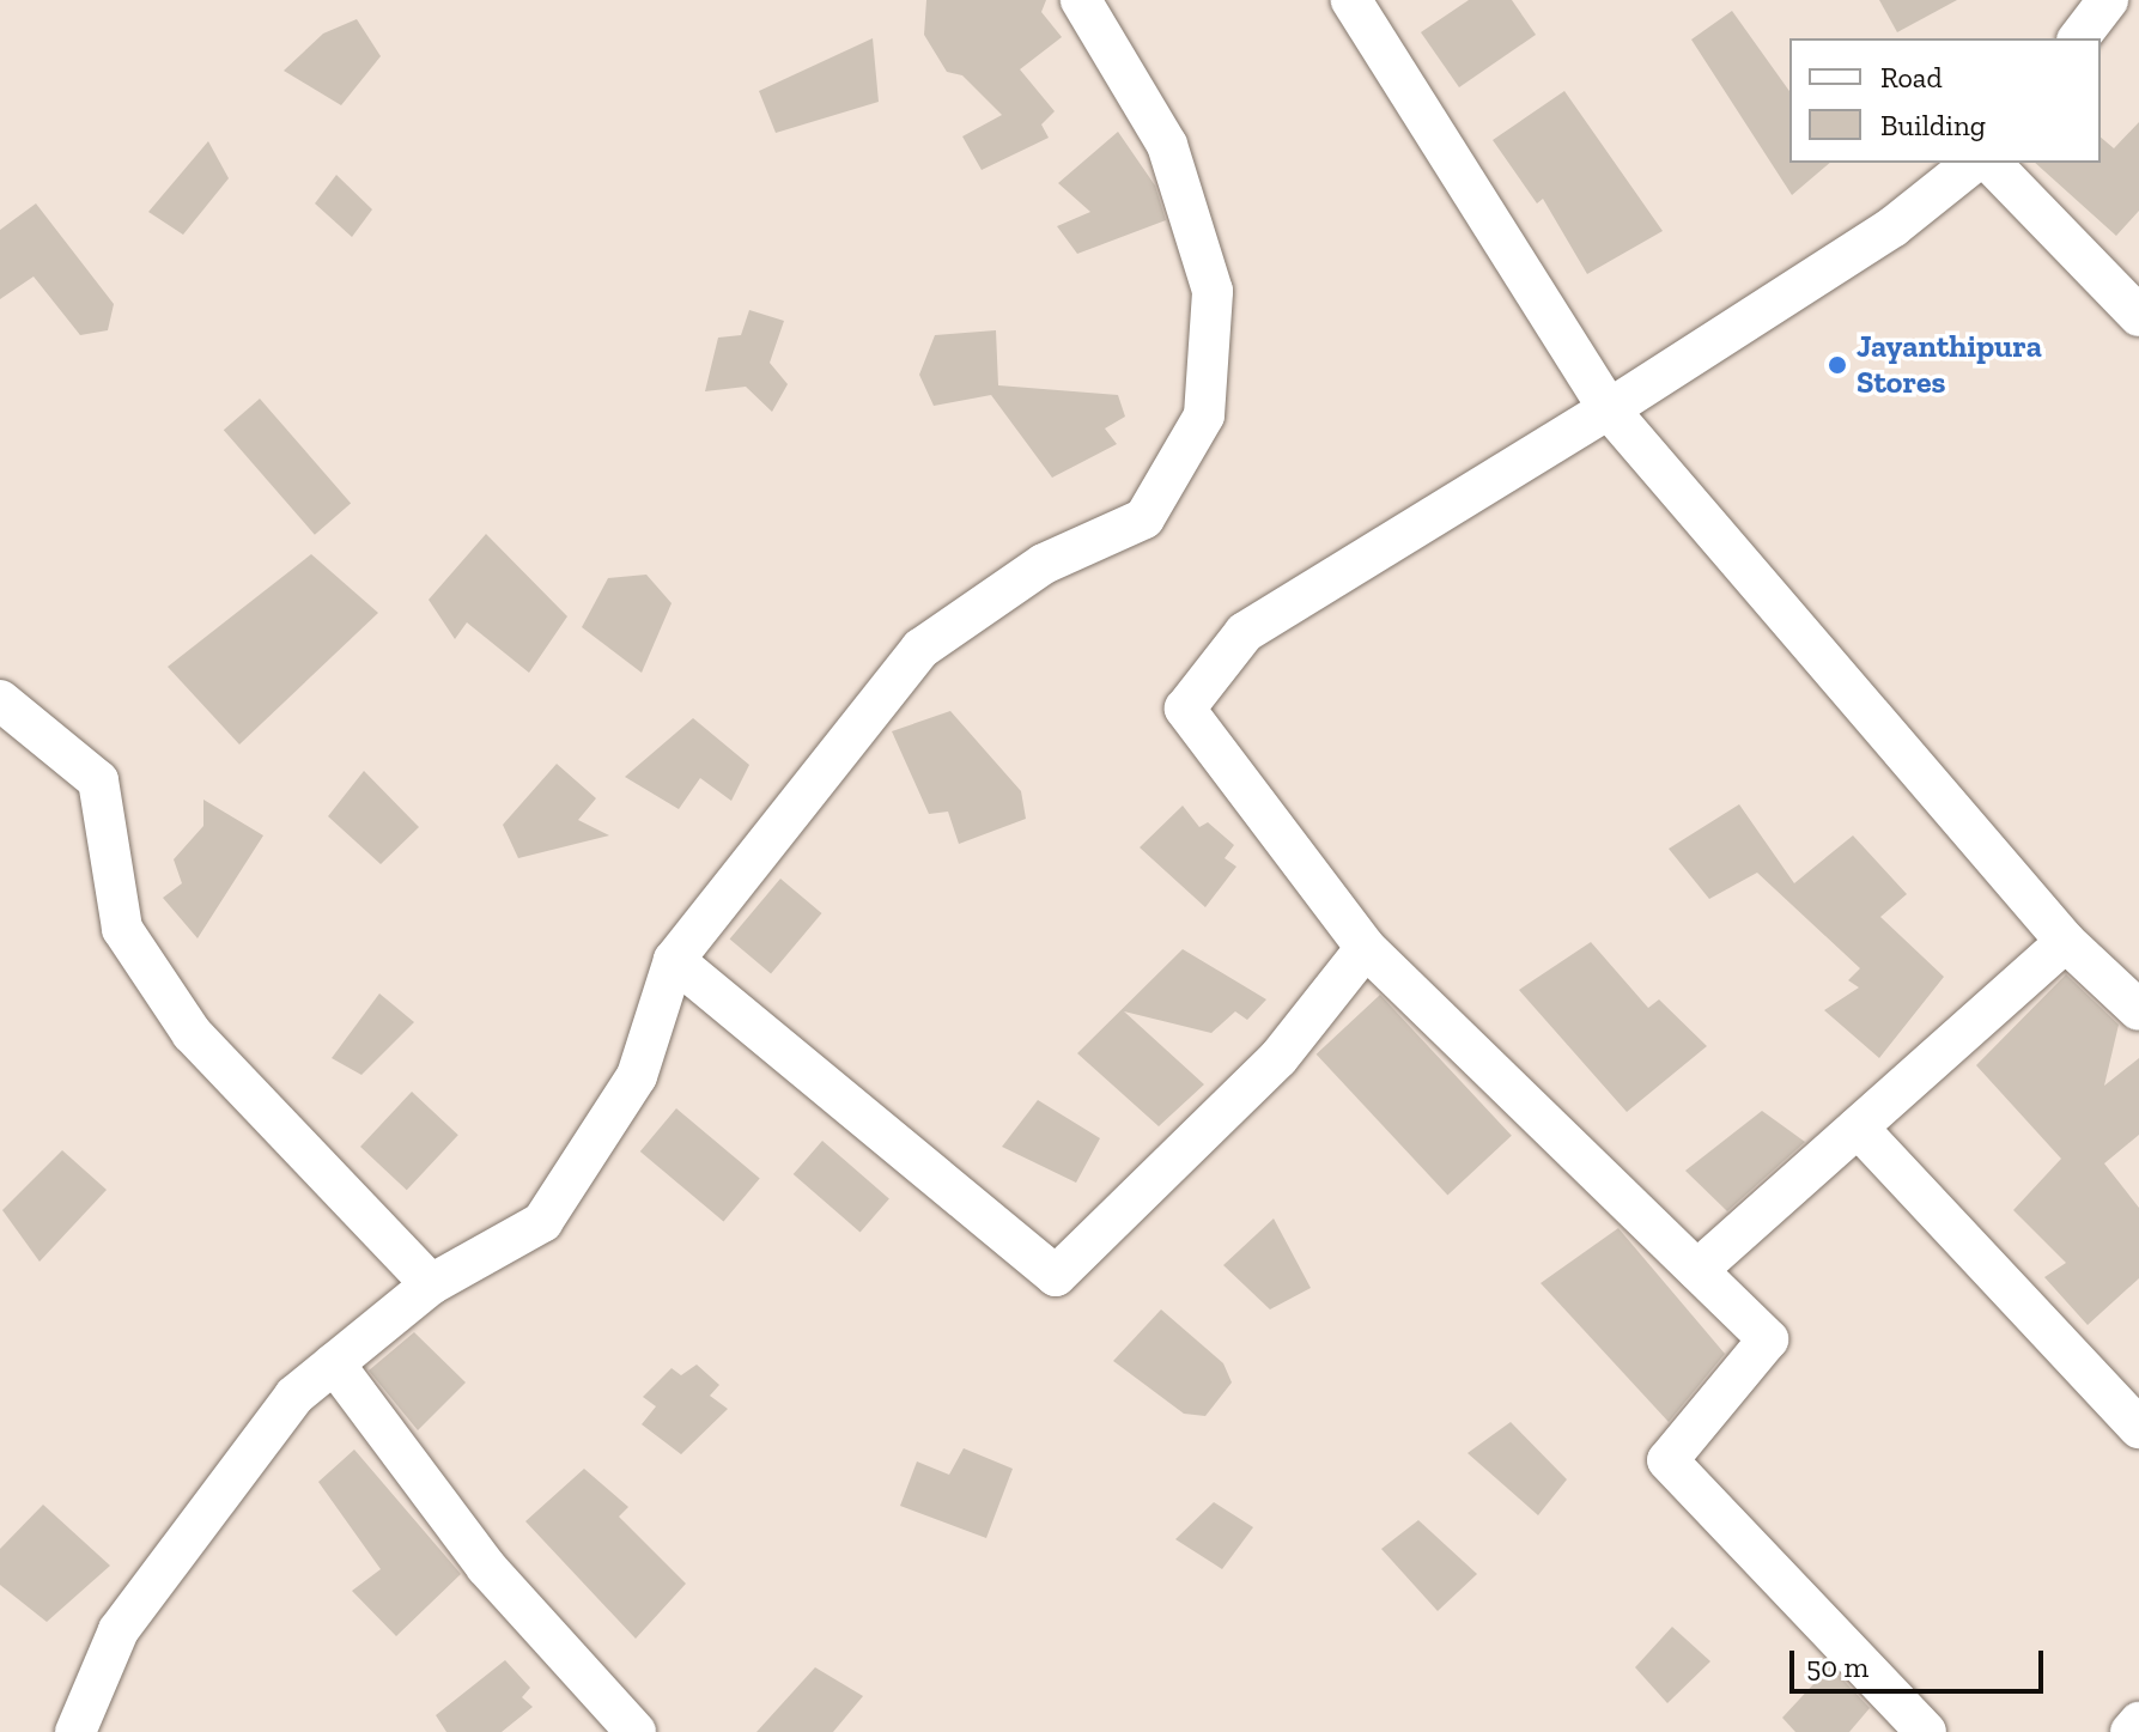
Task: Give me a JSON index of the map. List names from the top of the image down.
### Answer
{
  "places": ["Jayanthipura Stores"],
  "legend": ["Road", "Building"],
  "scale_bar": "50 m"
}
